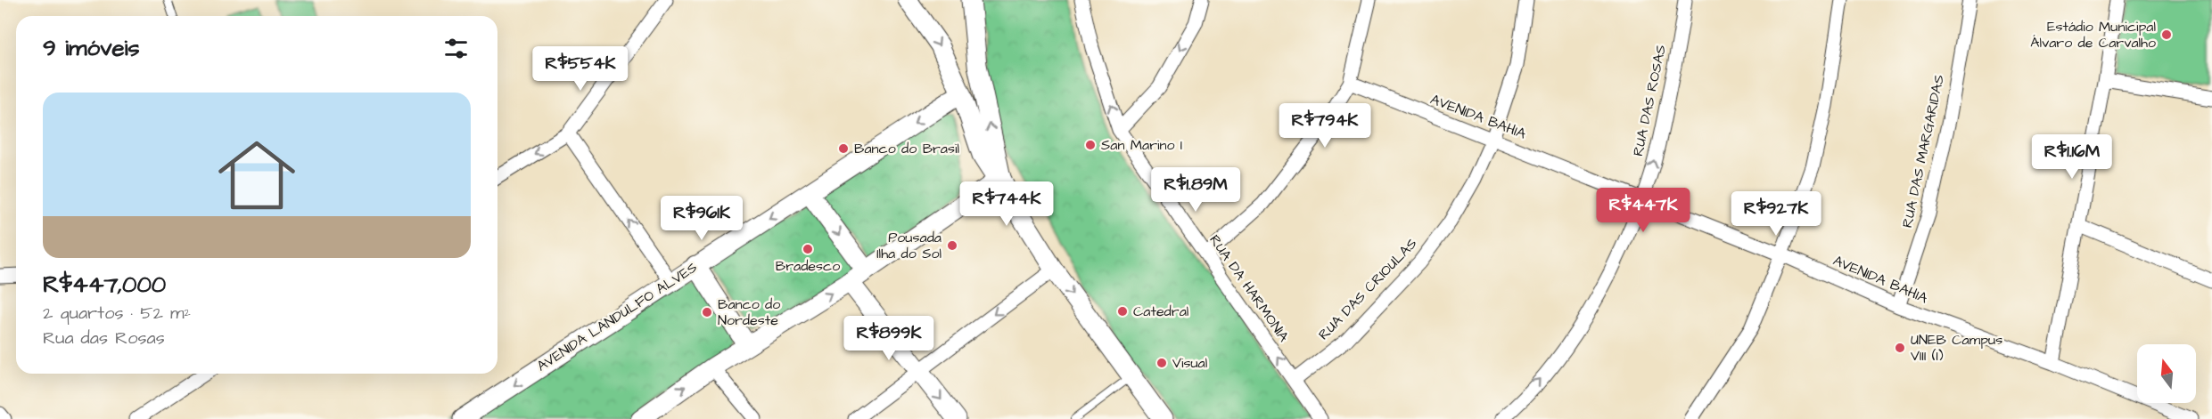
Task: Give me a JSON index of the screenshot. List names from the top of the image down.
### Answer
{
  "streets": {
    "street": [
      "RUA DAS ROSAS",
      "AVENIDA BAHIA",
      "RUA DAS MARGARIDAS",
      "RUA DA HARMONIA",
      "RUA DAS CRIOULAS",
      "AVENIDA LANDULFO ALVES"
    ]
  },
  "crossings": [
    ["RUA DAS ROSAS", "AVENIDA BAHIA"],
    ["AVENIDA BAHIA", "RUA DAS MARGARIDAS"],
    ["AVENIDA BAHIA", "RUA DAS CRIOULAS"],
    ["RUA DA HARMONIA", "RUA DAS CRIOULAS"]
  ],
  "one_way": ["RUA DAS ROSAS"],
  "places": [
    "Estádio Municipal Álvaro de Carvalho",
    "San Marino I",
    "Banco do Brasil",
    "Pousada Ilha do Sol",
    "Bradesco",
    "Catedral",
    "Banco do Nordeste",
    "UNEB Campus VIII (I)",
    "Visual"
  ],
  "north": "top",
  "page": {
    "heading": "9 imóveis",
    "price": [
      "R$554K",
      "R$794K",
      "R$1.16M",
      "R$1.89M",
      "R$744K",
      "R$447K",
      "R$927K",
      "R$961K",
      "R$899K"
    ],
    "list": [
      {
        "name": "R$447,000",
        "note": "2 quartos · 52 m² · Rua das Rosas"
      }
    ]
  }
}
